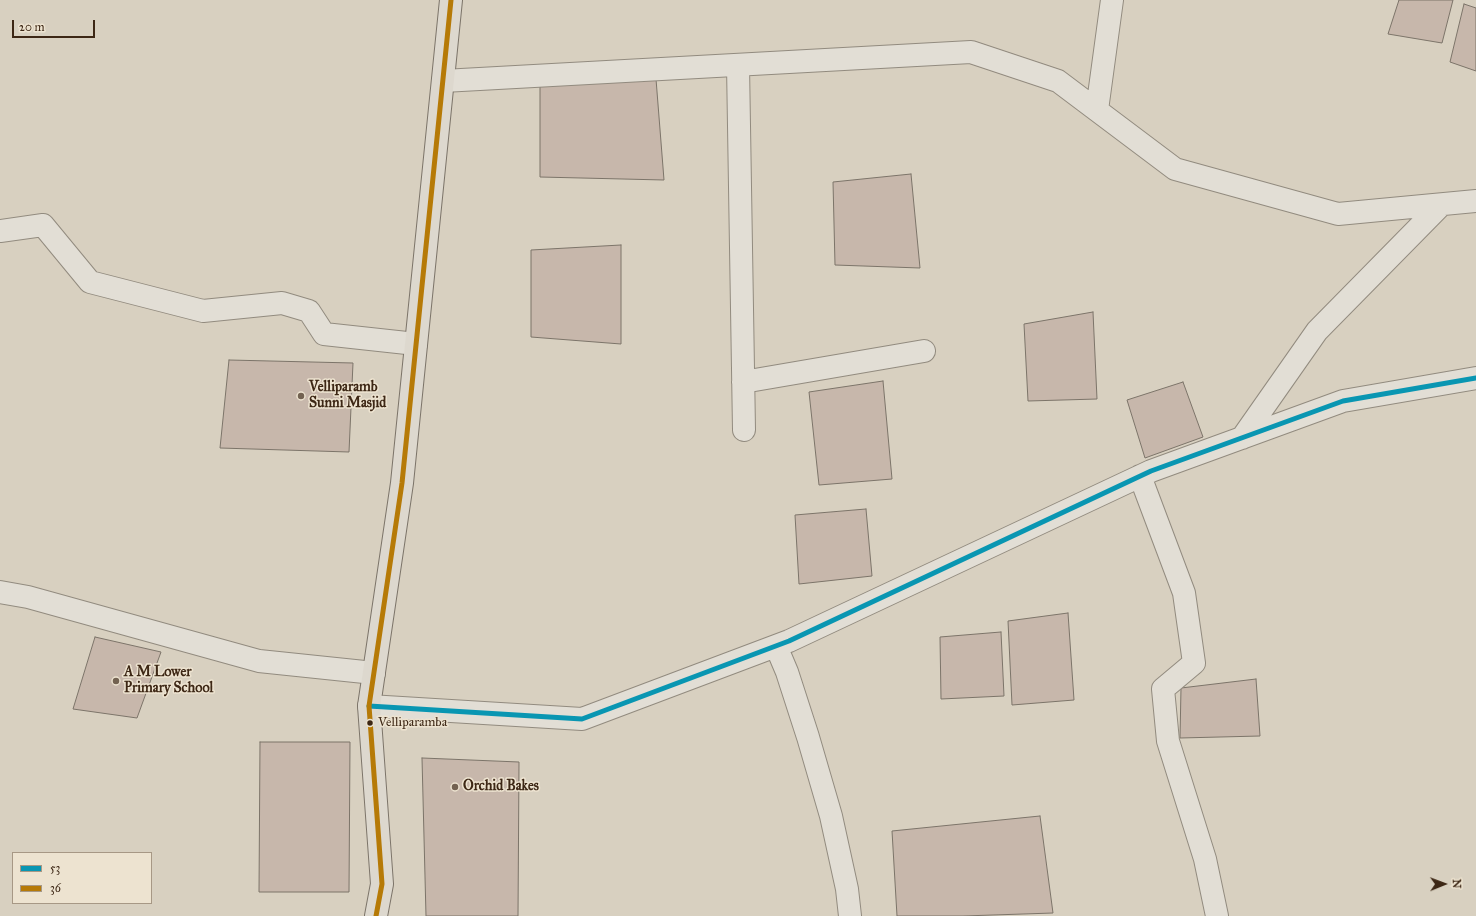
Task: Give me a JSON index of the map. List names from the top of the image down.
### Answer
{
  "places": [
    "Velliparamb Sunni Masjid",
    "A M Lower Primary School",
    "Velliparamba",
    "Orchid Bakes"
  ],
  "lines": ["transit line 36", "transit line 53"],
  "legend": ["53", "36"],
  "scale_bar": "20 m",
  "north": "right"
}
